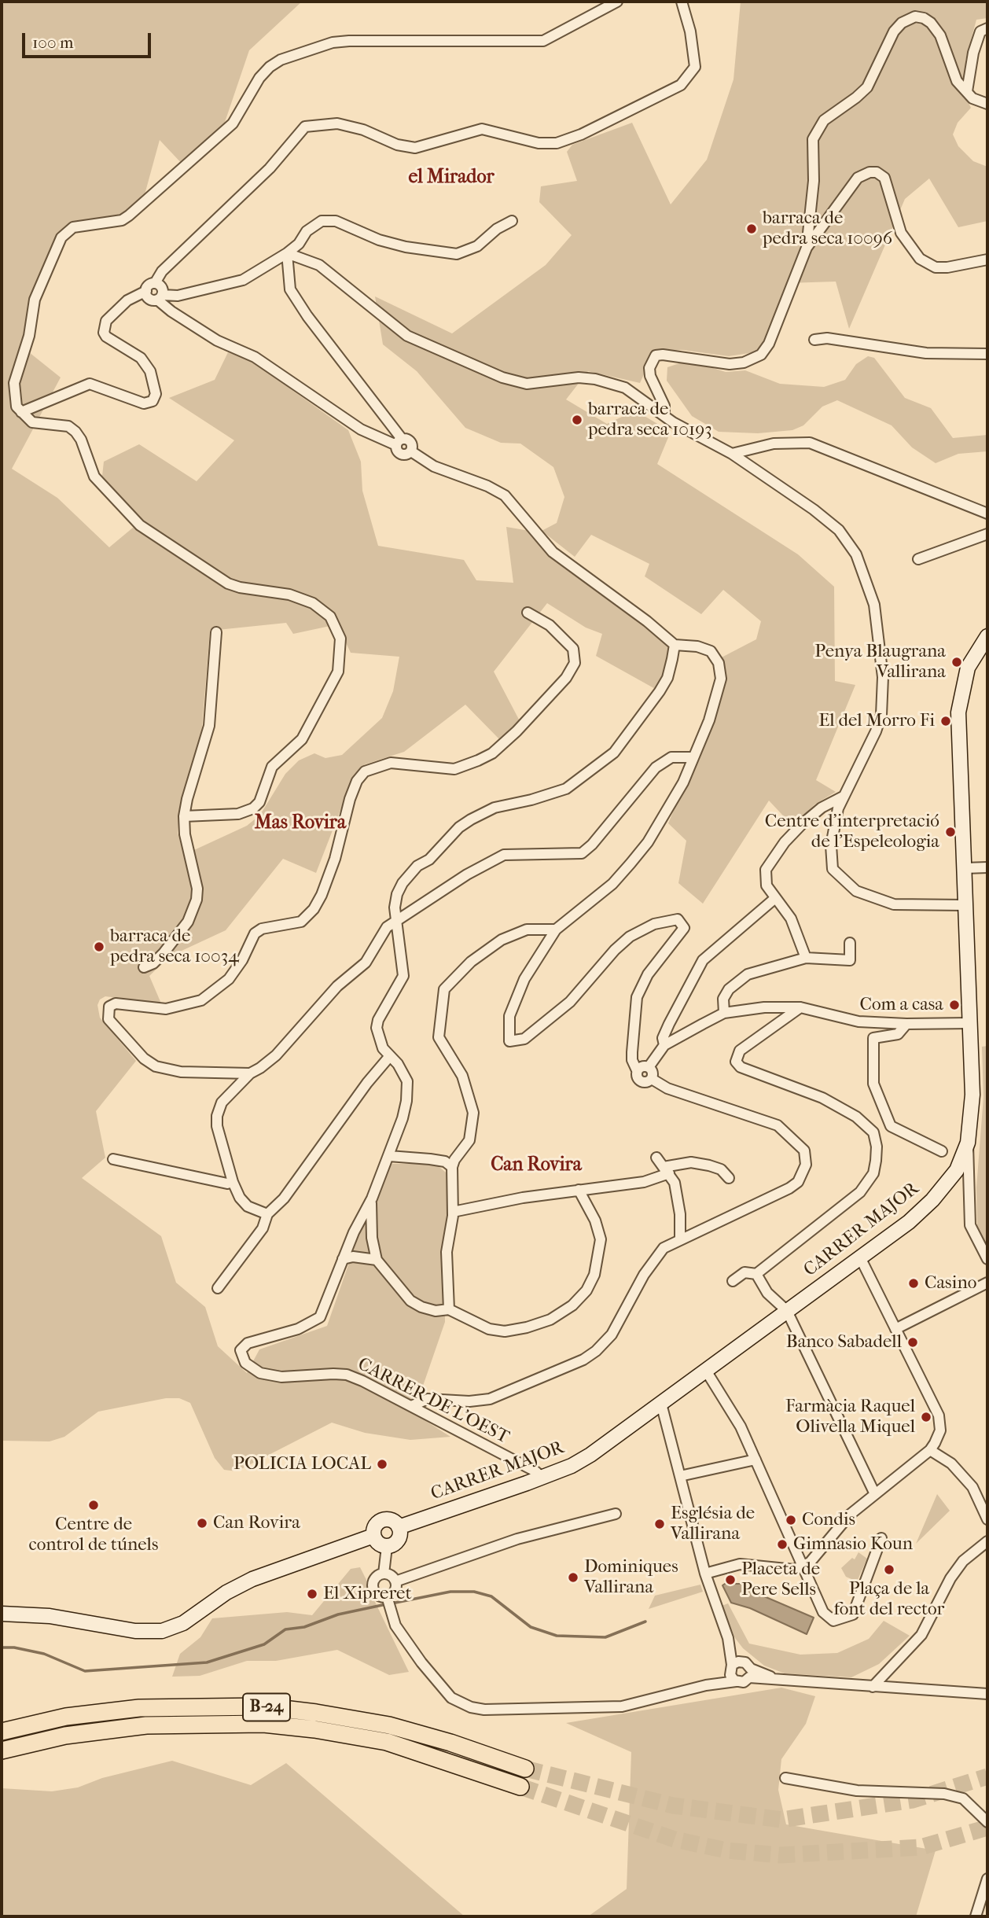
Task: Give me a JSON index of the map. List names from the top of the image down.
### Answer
{
  "streets": {
    "highway": ["B-24"],
    "street": ["CARRER MAJOR", "CARRER DE L'OEST"]
  },
  "crossings": [
    ["CARRER MAJOR", "CARRER DE L'OEST"]
  ],
  "districts": ["el Mirador", "Mas Rovira", "Can Rovira"],
  "places": [
    "barraca de pedra seca 10096",
    "barraca de pedra seca 10193",
    "Penya Blaugrana Vallirana",
    "El del Morro Fi",
    "Centre d'interpretació de l'Espeleologia",
    "barraca de pedra seca 10034",
    "Com a casa",
    "Casino",
    "Banco Sabadell",
    "Farmàcia Raquel Olivella Miquel",
    "POLICIA LOCAL",
    "Centre de control de túnels",
    "Condis",
    "Can Rovira",
    "Església de Vallirana",
    "Gimnasio Koun",
    "Plaça de la font del rector",
    "Dominiques Vallirana",
    "Placeta de Pere Sells",
    "El Xipreret"
  ],
  "scale_bar": "100 m"
}
